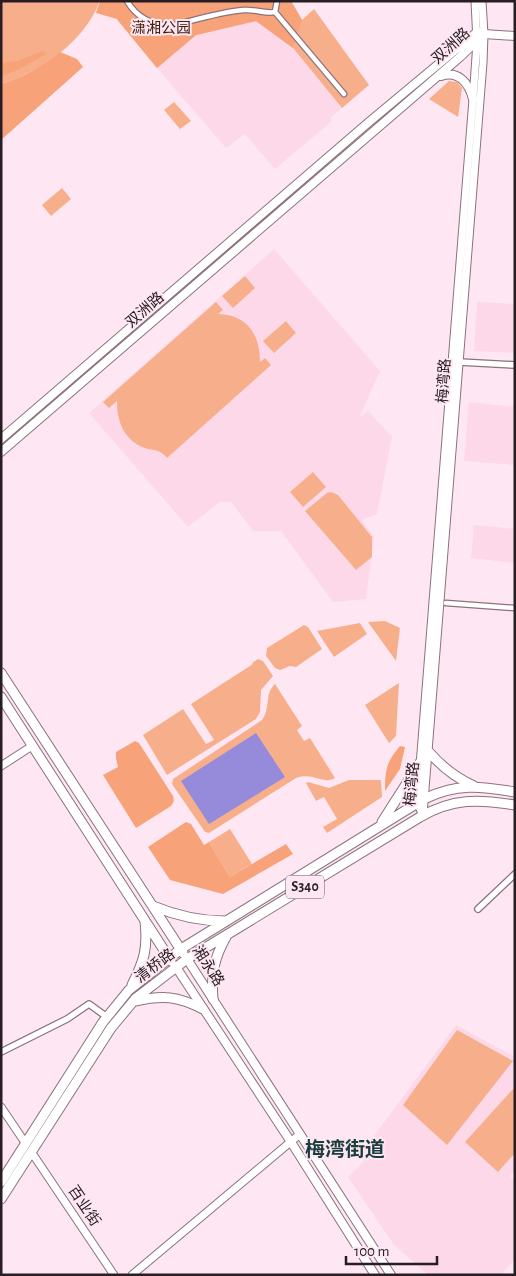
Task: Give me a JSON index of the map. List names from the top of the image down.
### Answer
{
  "streets": {
    "main road": [
      "双洲路",
      "S340",
      "清桥路",
      "湘永路"
    ],
    "street": ["梅湾路", "百业街"]
  },
  "crossings": [
    ["双洲路", "梅湾路"],
    ["梅湾路", "S340"],
    ["梅湾路", "清桥路"],
    ["S340", "清桥路"],
    ["清桥路", "湘永路"],
    ["清桥路", "百业街"]
  ],
  "districts": ["梅湾街道"],
  "parks": ["潇湘公园"],
  "scale_bar": "100 m"
}
